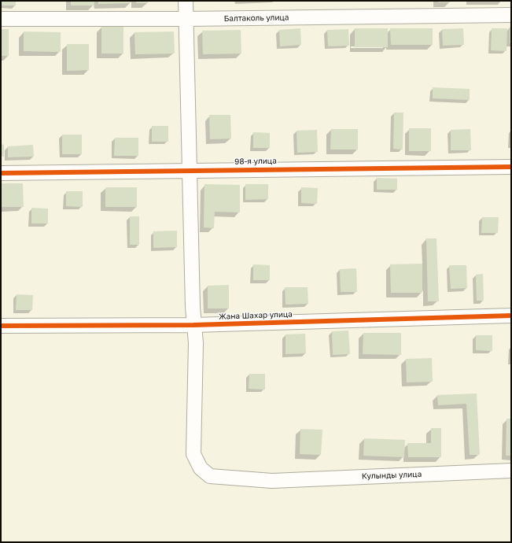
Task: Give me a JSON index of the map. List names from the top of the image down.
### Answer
{
  "streets": {
    "street": [
      "Балтаколь улица",
      "98-я улица",
      "Жана Шахар улица",
      "Кулынды улица"
    ]
  },
  "crossings": [
    ["Балтаколь улица", "Кулынды улица"],
    ["98-я улица", "Кулынды улица"],
    ["Жана Шахар улица", "Кулынды улица"]
  ]
}
